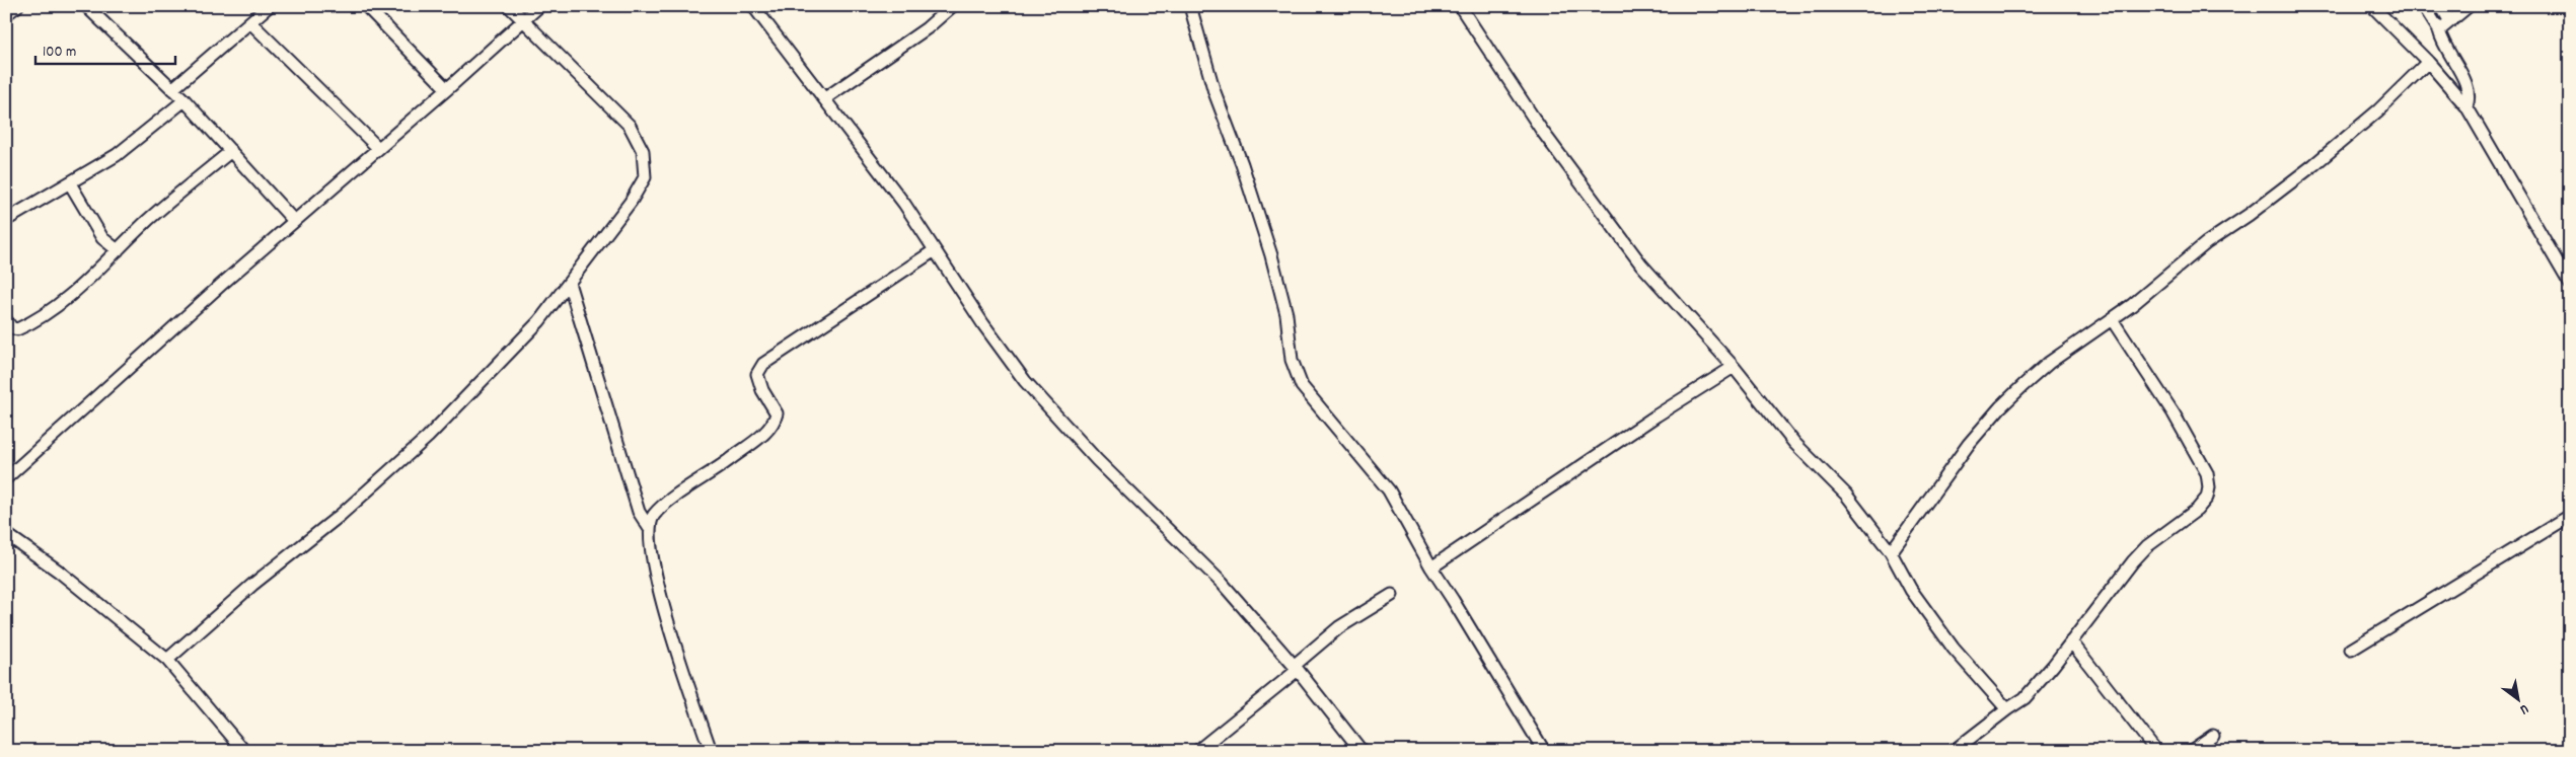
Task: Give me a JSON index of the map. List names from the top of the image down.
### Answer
{
  "scale_bar": "100 m",
  "north": "bottom right"
}
